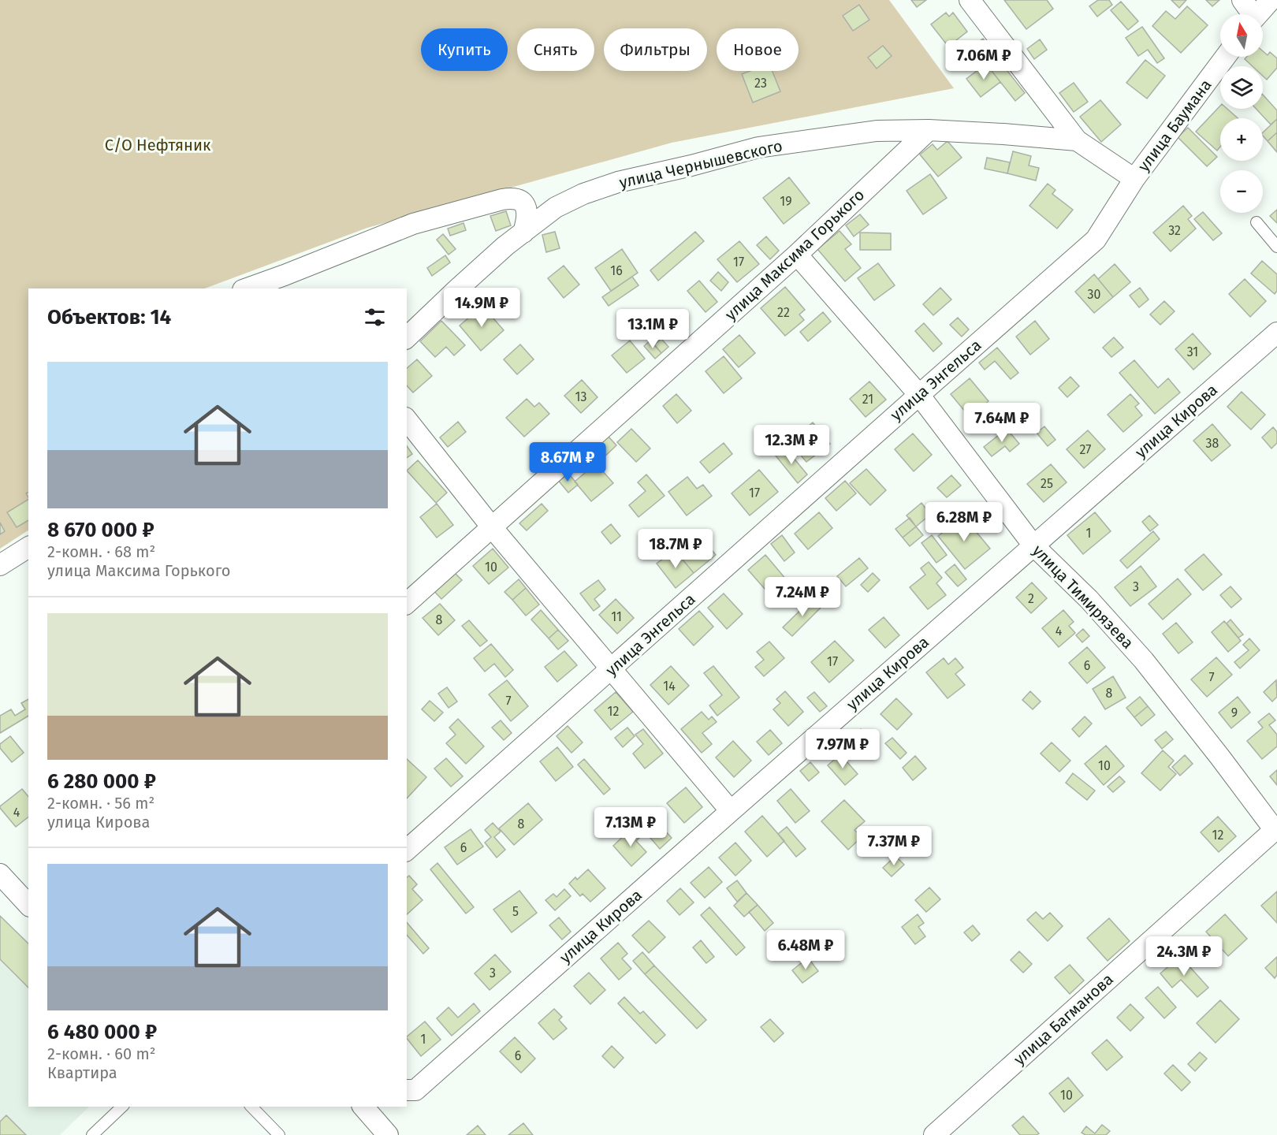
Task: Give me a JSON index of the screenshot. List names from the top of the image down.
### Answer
{
  "streets": {
    "street": [
      "улица Баумана",
      "улица Чернышевского",
      "улица Максима Горького",
      "улица Энгельса",
      "улица Кирова",
      "улица Тимирязева",
      "улица Багманова"
    ]
  },
  "crossings": [
    ["улица Баумана", "улица Энгельса"],
    ["улица Чернышевского", "улица Максима Горького"],
    ["улица Максима Горького", "улица Тимирязева"],
    ["улица Энгельса", "улица Тимирязева"],
    ["улица Кирова", "улица Тимирязева"],
    ["улица Тимирязева", "улица Багманова"]
  ],
  "parks": ["С/О Нефтяник"],
  "house_numbers": [
    "23",
    "19",
    "32",
    "17",
    "16",
    "30",
    "22",
    "31",
    "13",
    "21",
    "38",
    "27",
    "25",
    "17",
    "1",
    "10",
    "3",
    "2",
    "11",
    "8",
    "4",
    "17",
    "6",
    "7",
    "14",
    "8",
    "7",
    "12",
    "9",
    "10",
    "4",
    "8",
    "12",
    "6",
    "5",
    "3",
    "1",
    "6",
    "10"
  ],
  "north": "top",
  "page": {
    "map_buttons": ["+", "−"],
    "chip": [
      "Купить",
      "Снять",
      "Фильтры",
      "Новое"
    ],
    "price": [
      "7.06M ₽",
      "14.9M ₽",
      "13.1M ₽",
      "7.64M ₽",
      "12.3M ₽",
      "8.67M ₽",
      "6.28M ₽",
      "18.7M ₽",
      "7.24M ₽",
      "7.97M ₽",
      "7.13M ₽",
      "7.37M ₽",
      "6.48M ₽",
      "24.3M ₽"
    ],
    "heading": "Объектов: 14",
    "list": [
      {
        "name": "8 670 000 ₽",
        "note": "2-комн. · 68 m² · улица Максима Горького"
      },
      {
        "name": "6 280 000 ₽",
        "note": "2-комн. · 56 m² · улица Кирова"
      },
      {
        "name": "6 480 000 ₽",
        "note": "2-комн. · 60 m² · Квартира"
      }
    ]
  }
}
